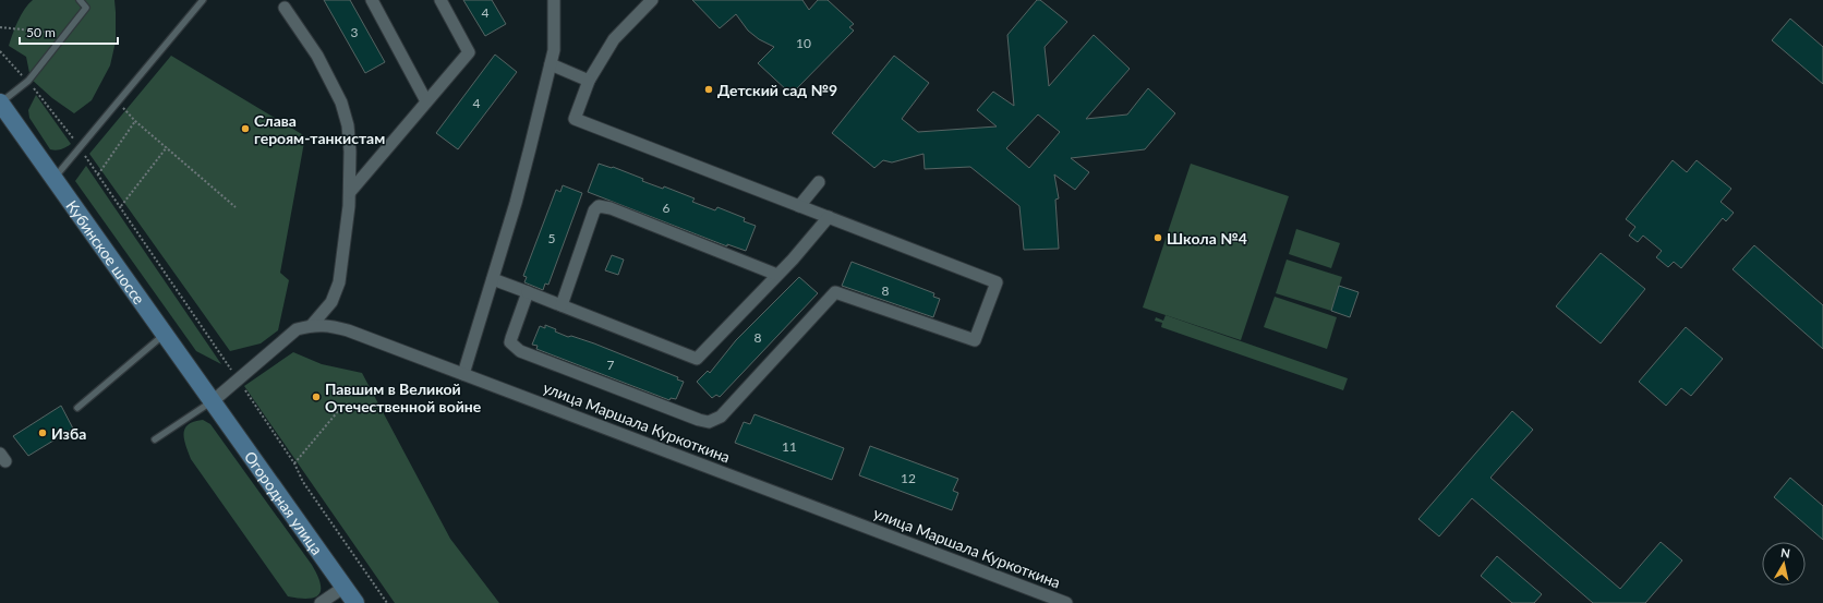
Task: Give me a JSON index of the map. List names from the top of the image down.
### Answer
{
  "streets": {
    "main road": ["Кубинское шоссе", "Огородная улица"],
    "street": ["улица Маршала Куркоткина"]
  },
  "crossings": [
    ["Кубинское шоссе", "улица Маршала Куркоткина"],
    ["Кубинское шоссе", "Огородная улица"],
    ["улица Маршала Куркоткина", "Огородная улица"]
  ],
  "places": [
    "Детский сад №9",
    "Слава героям-танкистам",
    "Школа №4",
    "Павшим в Великой Отечественной войне",
    "Изба"
  ],
  "house_numbers": [
    "4",
    "3",
    "10",
    "4",
    "6",
    "5",
    "8",
    "8",
    "7",
    "11",
    "12"
  ],
  "scale_bar": "50 m",
  "north": "top"
}
